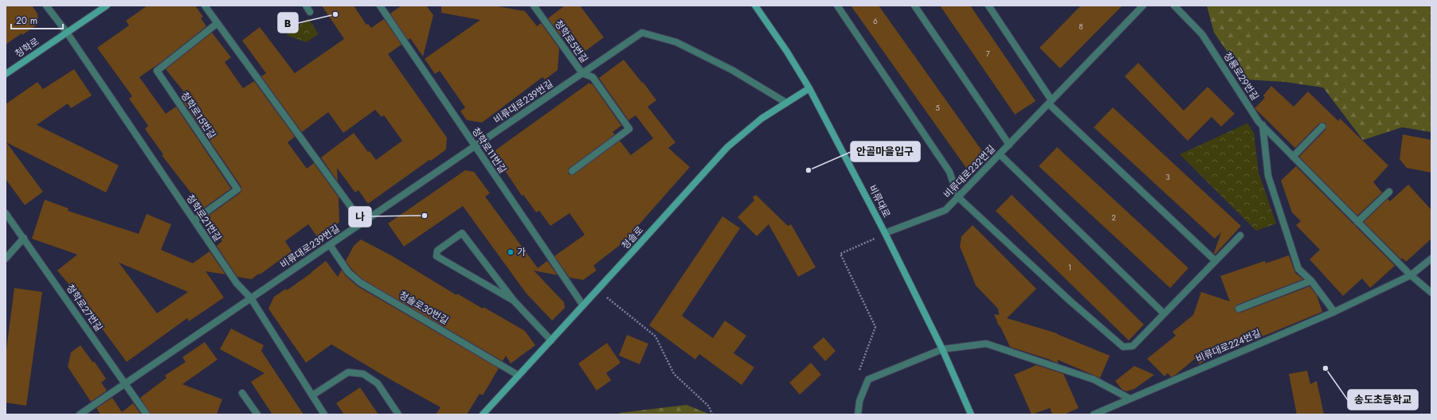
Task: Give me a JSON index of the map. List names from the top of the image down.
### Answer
{
  "streets": {
    "street": [
      "청학로5번길",
      "청학로",
      "청룡로29번길",
      "비류대로239번길",
      "청학로15번길",
      "청학로11번길",
      "비류대로232번길",
      "비류대로",
      "청학로21번길",
      "청솔로",
      "청학로27번길",
      "청솔로30번길",
      "비류대로224번길"
    ]
  },
  "crossings": [
    ["청학로5번길", "비류대로239번길"],
    ["청학로", "청학로21번길"],
    ["청룡로29번길", "비류대로224번길"],
    ["비류대로239번길", "청학로11번길"],
    ["비류대로239번길", "청학로21번길"],
    ["비류대로239번길", "청솔로"],
    ["비류대로239번길", "청학로27번길"],
    ["비류대로239번길", "청솔로30번길"],
    ["청학로15번길", "청학로21번길"],
    ["청학로11번길", "청솔로"],
    ["비류대로232번길", "비류대로"],
    ["비류대로", "청솔로"],
    ["청솔로", "청솔로30번길"]
  ],
  "places": [
    "B",
    "안골마을입구",
    "나",
    "가",
    "송도초등학교"
  ],
  "house_numbers": [
    "6",
    "8",
    "7",
    "5",
    "3",
    "2",
    "1"
  ],
  "scale_bar": "20 m"
}
